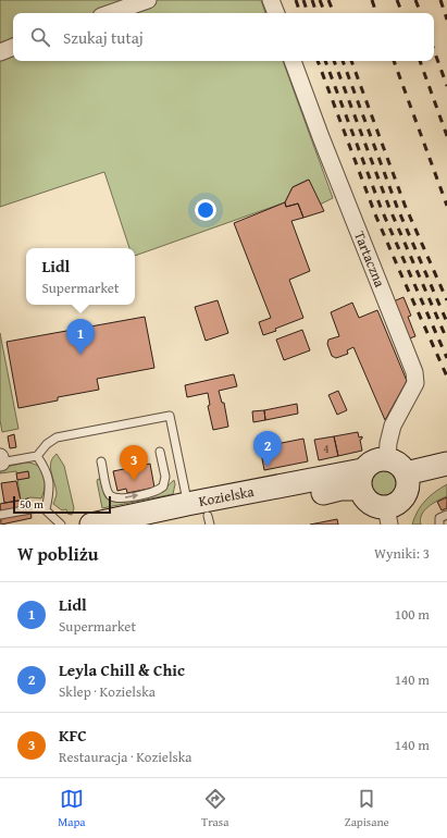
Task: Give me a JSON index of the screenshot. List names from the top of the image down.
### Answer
{
  "streets": {
    "main road": ["Kozielska"],
    "street": ["Tartaczna"]
  },
  "crossings": [
    ["Tartaczna", "Kozielska"]
  ],
  "house_numbers": ["4"],
  "scale_bar": "50 m",
  "page": {
    "search": "Szukaj tutaj",
    "popup": ["Lidl", "Supermarket"],
    "pins": ["1", "2", "3"],
    "scale": "50 m",
    "heading": ["W pobliżu", "Wyniki: 3"],
    "list": [
      {
        "mark": "1",
        "name": "Lidl",
        "note": "Supermarket",
        "value": "100 m"
      },
      {
        "mark": "2",
        "name": "Leyla Chill & Chic",
        "note": "Sklep · Kozielska",
        "value": "140 m"
      },
      {
        "mark": "3",
        "name": "KFC",
        "note": "Restauracja · Kozielska",
        "value": "140 m"
      }
    ],
    "nav": ["Mapa", "Trasa", "Zapisane"]
  }
}
